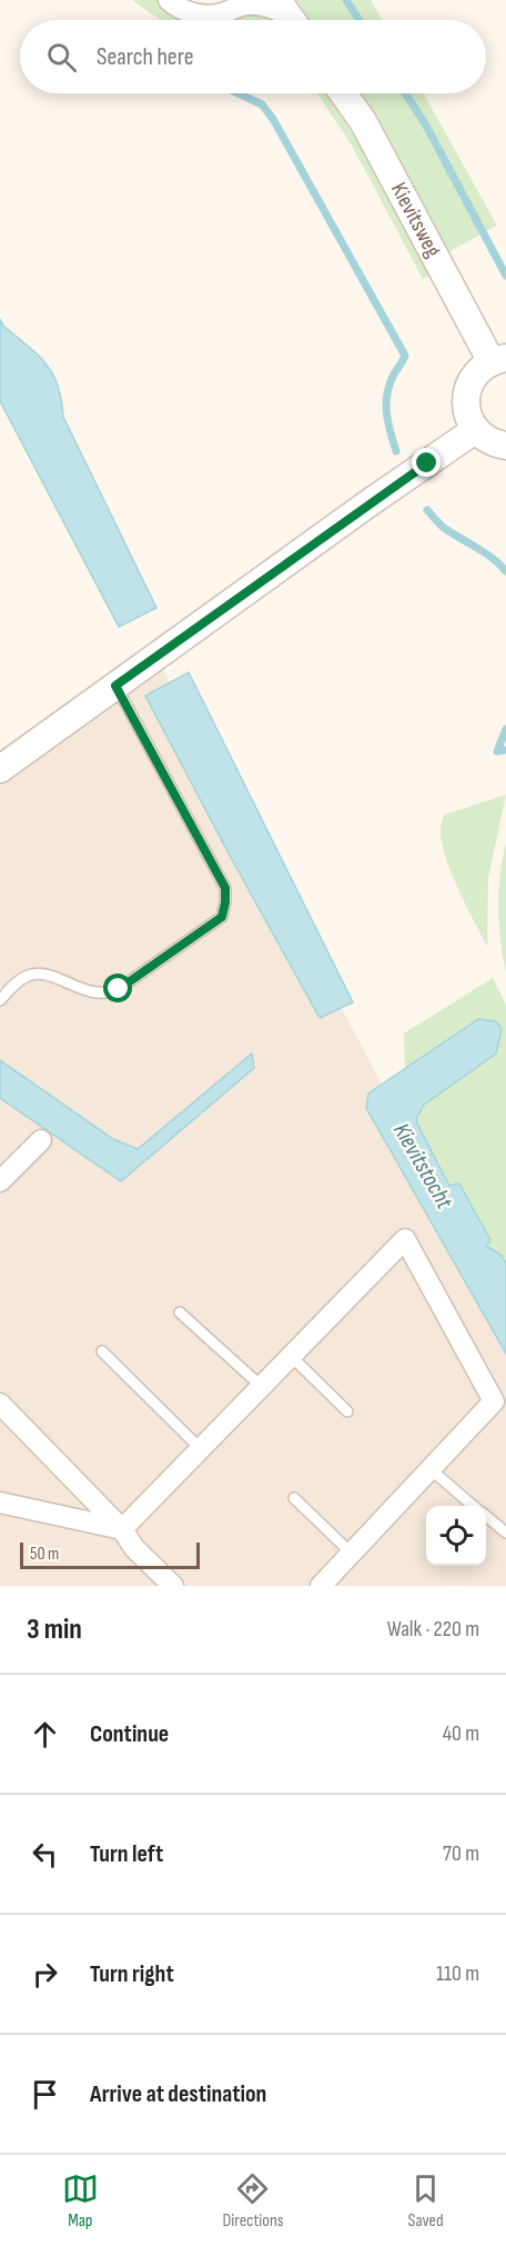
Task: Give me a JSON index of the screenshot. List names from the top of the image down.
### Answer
{
  "streets": {
    "street": ["Kievitsweg"]
  },
  "water": ["Kievitstocht"],
  "scale_bar": "50 m",
  "page": {
    "search": "Search here",
    "scale": "50 m",
    "heading": ["3 min", "Walk · 220 m"],
    "list": [
      ["Continue", "40 m"],
      ["Turn left", "70 m"],
      ["Turn right", "110 m"],
      "Arrive at destination"
    ],
    "nav": ["Map", "Directions", "Saved"]
  }
}
